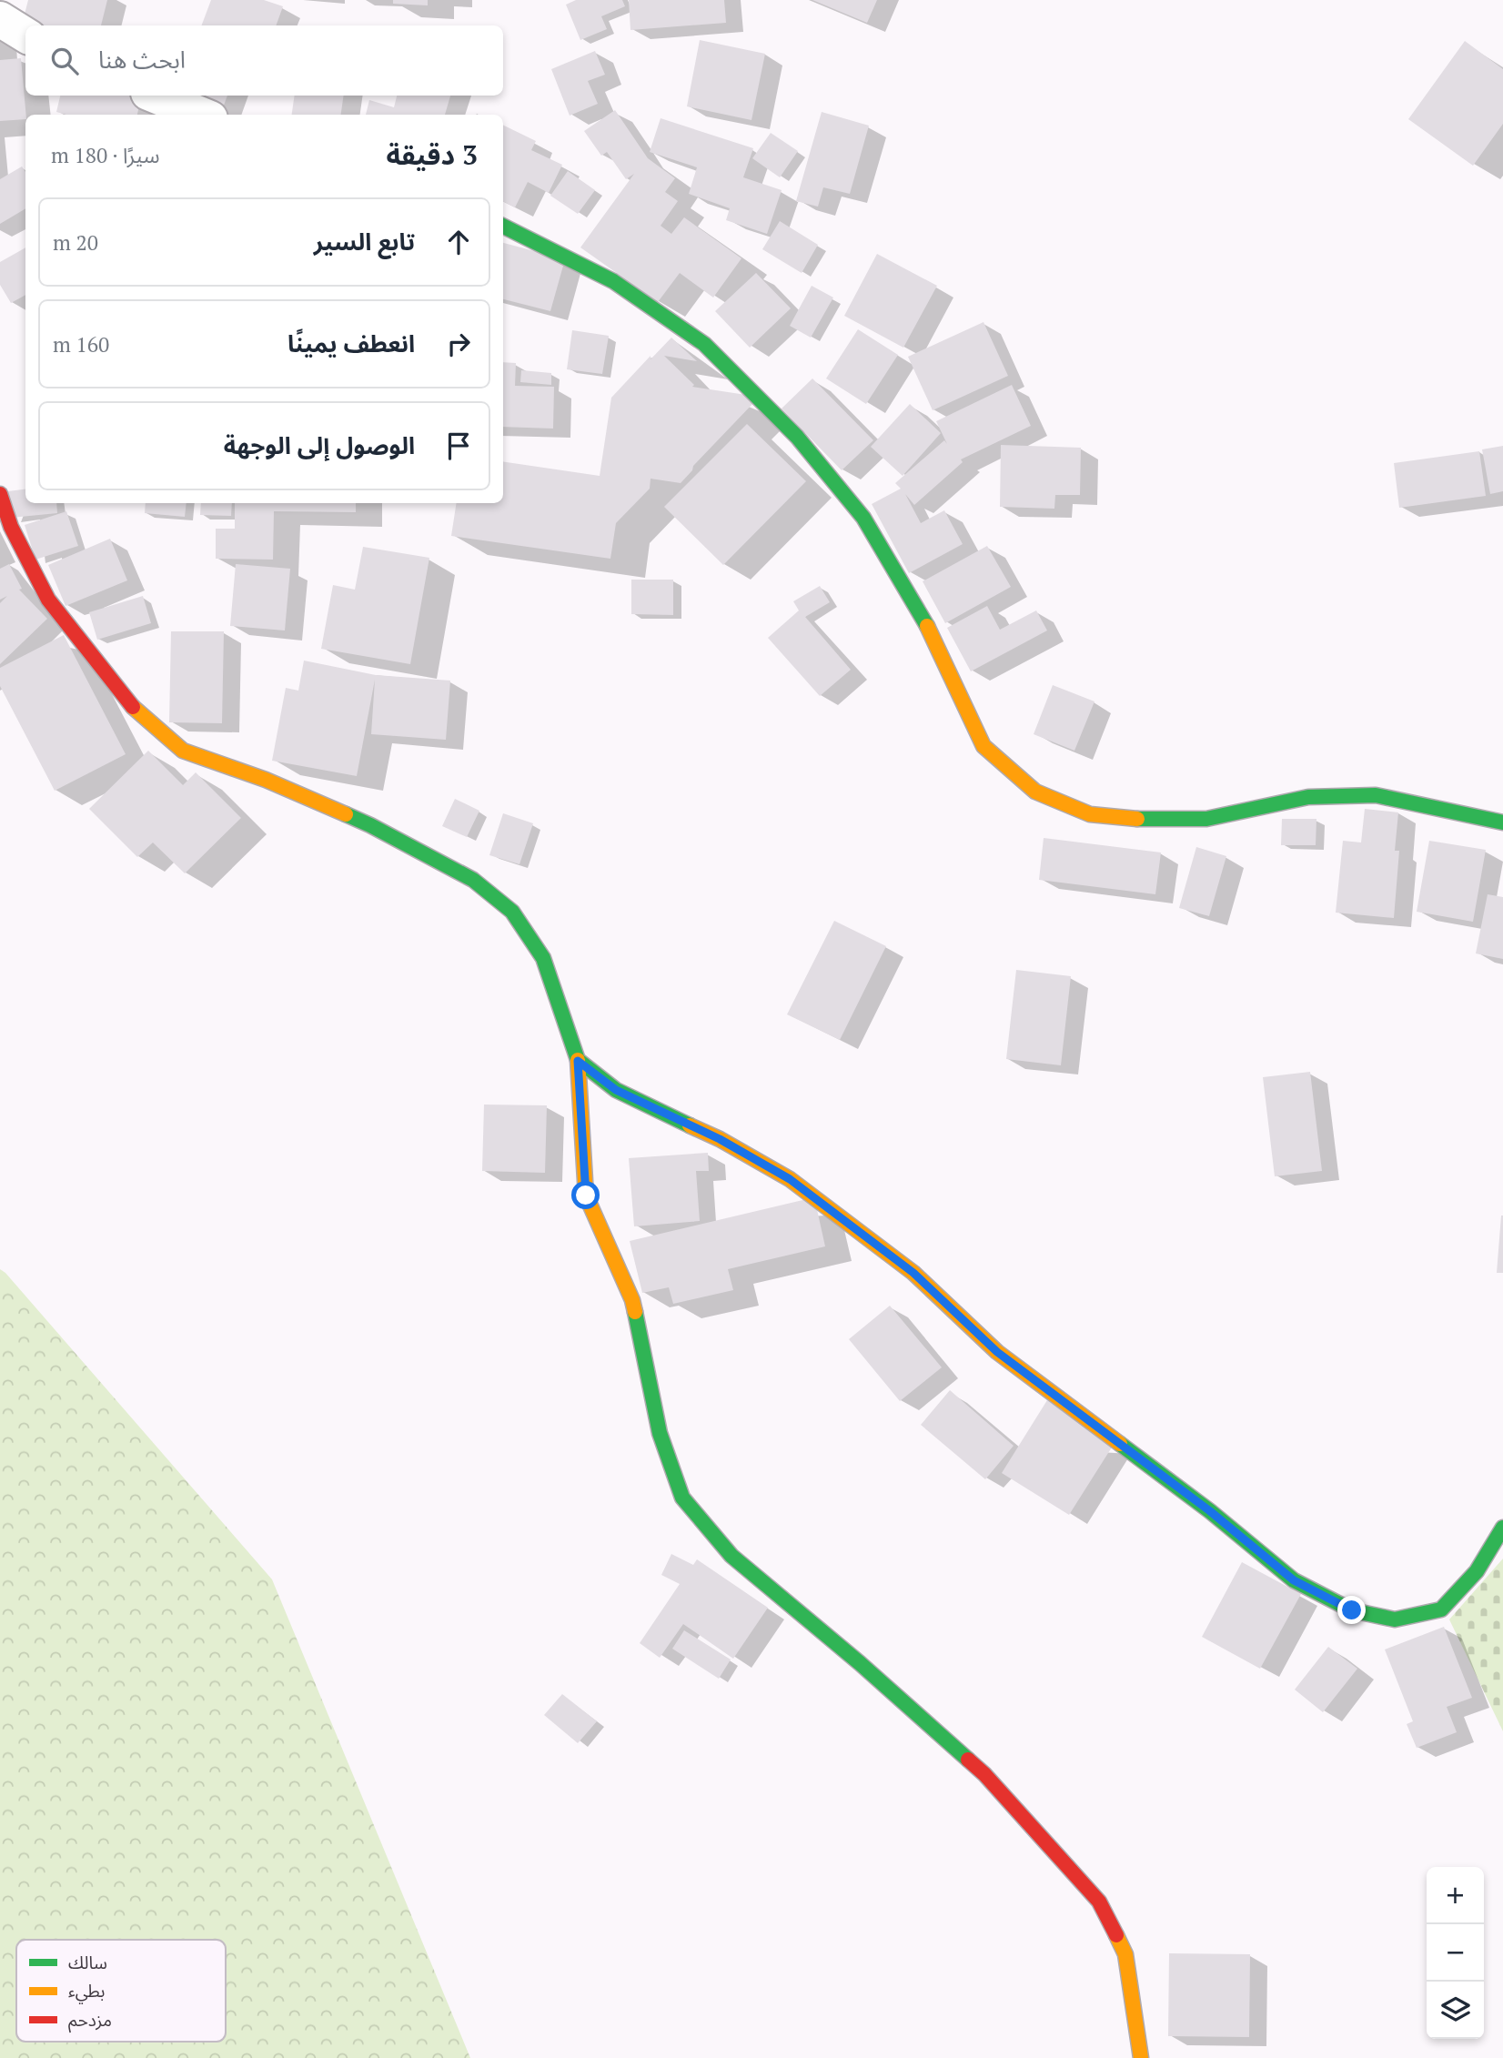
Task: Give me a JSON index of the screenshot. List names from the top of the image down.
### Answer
{
  "legend": ["سالك", "بطيء", "مزدحم"],
  "page": {
    "search": "ابحث هنا",
    "heading": ["3 دقيقة", "سيرًا · 180 m"],
    "list": [
      ["تابع السير", "20 m"],
      ["انعطف يمينًا", "160 m"],
      "الوصول إلى الوجهة"
    ],
    "map_buttons": ["+", "−"]
  }
}
